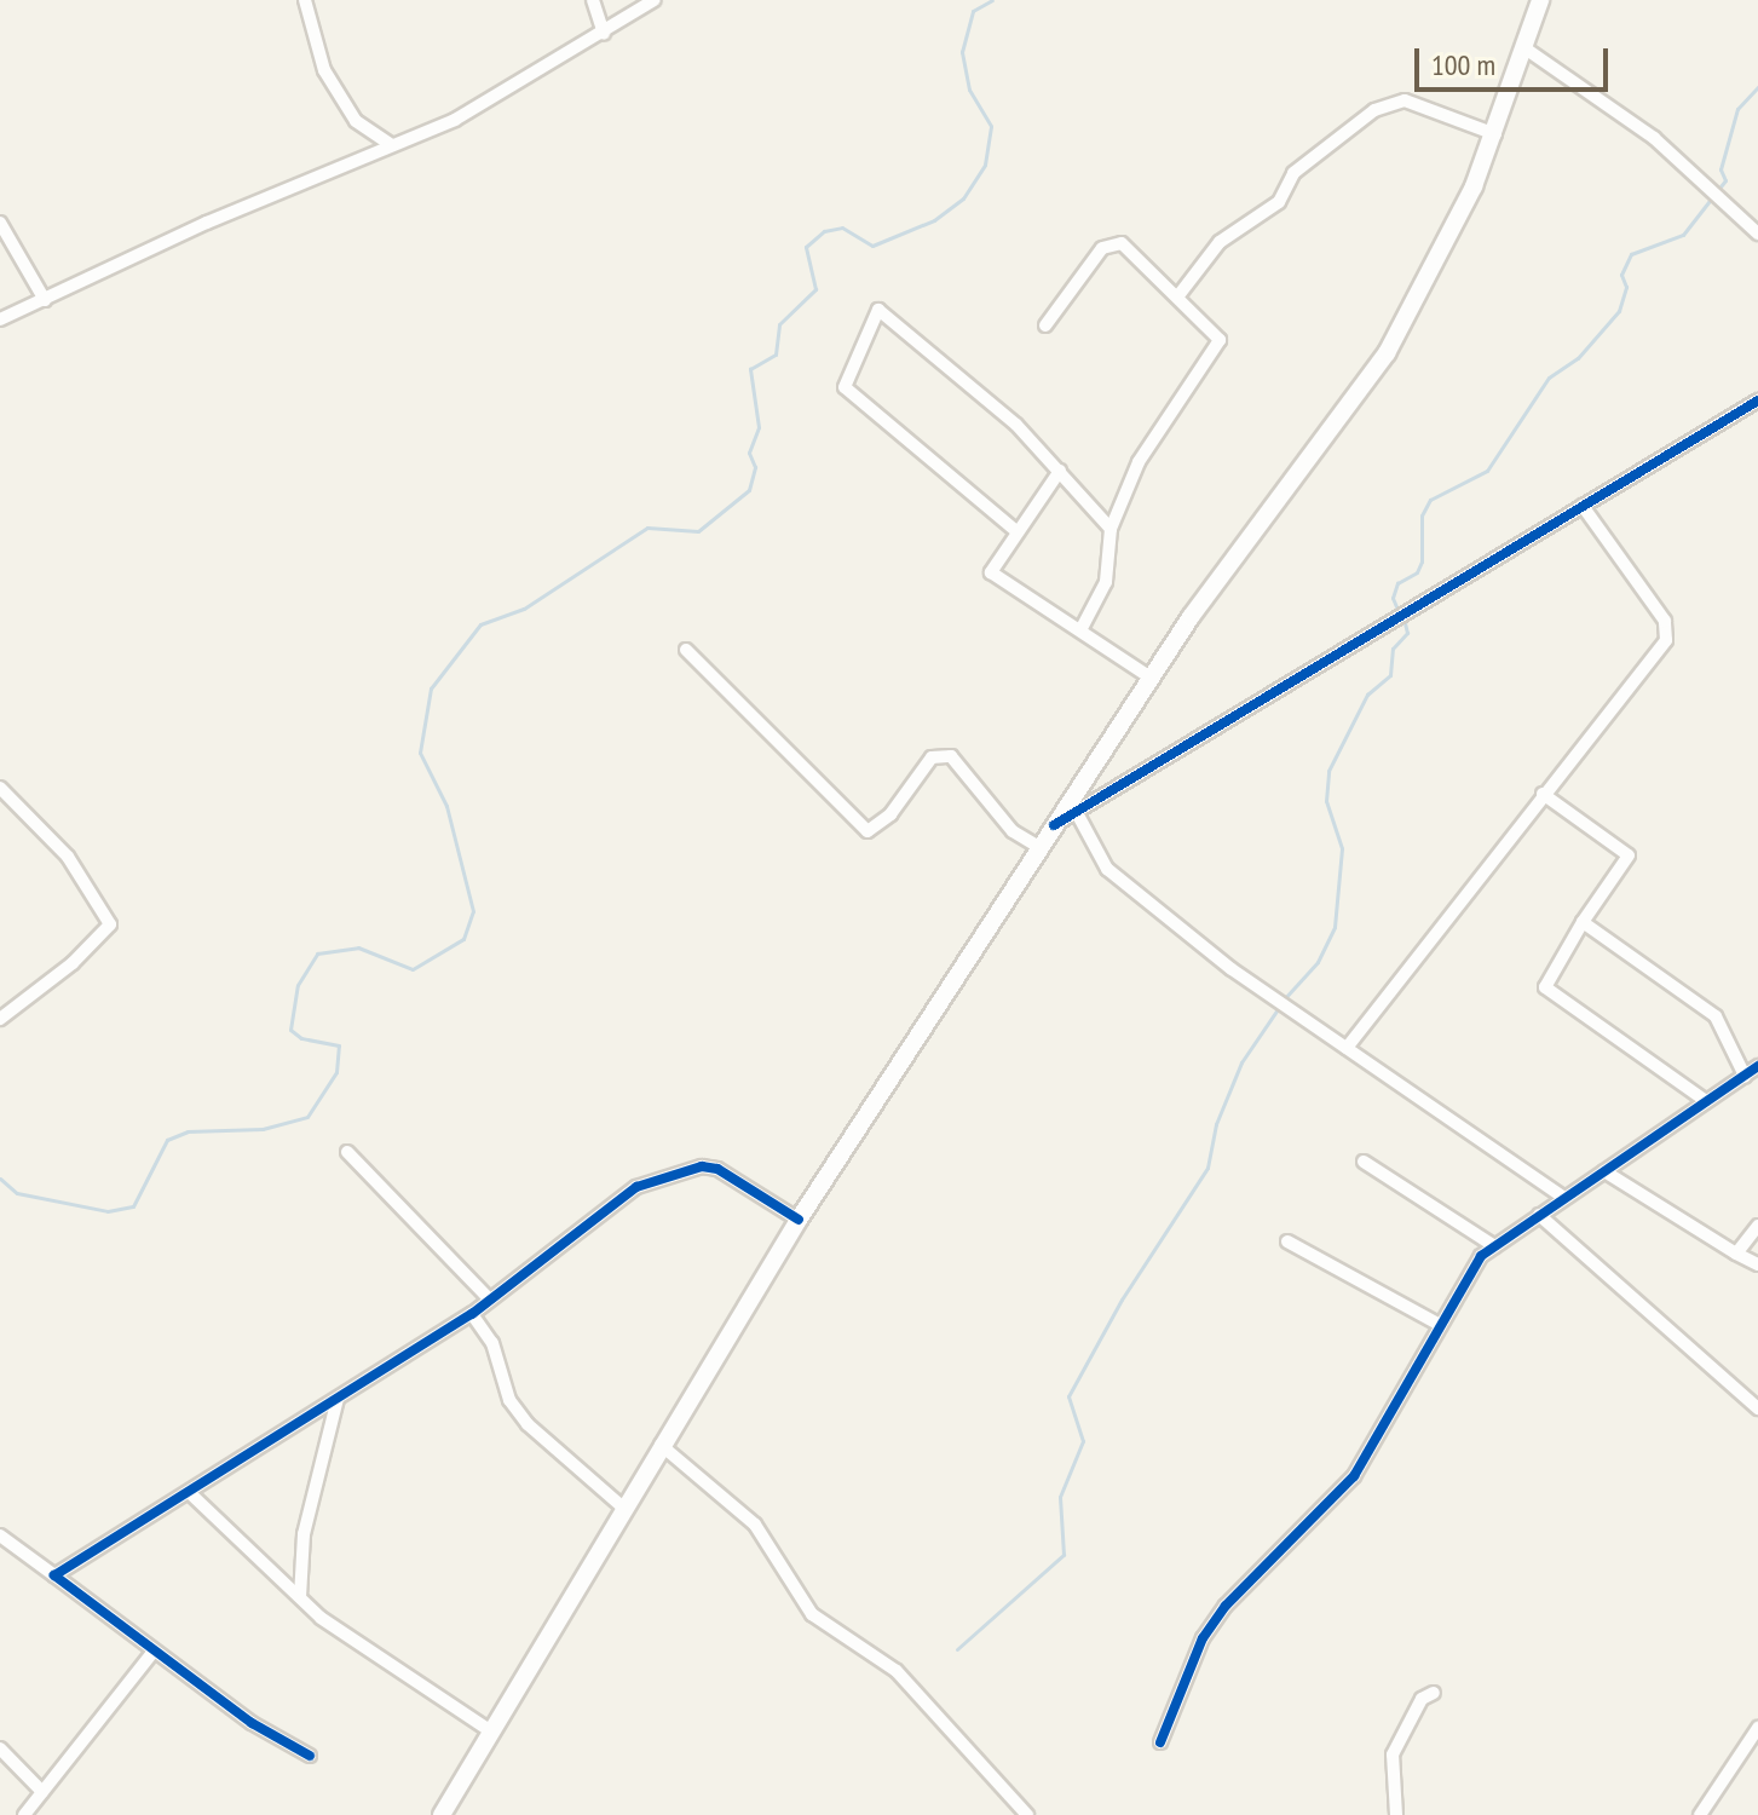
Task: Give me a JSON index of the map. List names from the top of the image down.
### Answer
{
  "scale_bar": "100 m"
}
